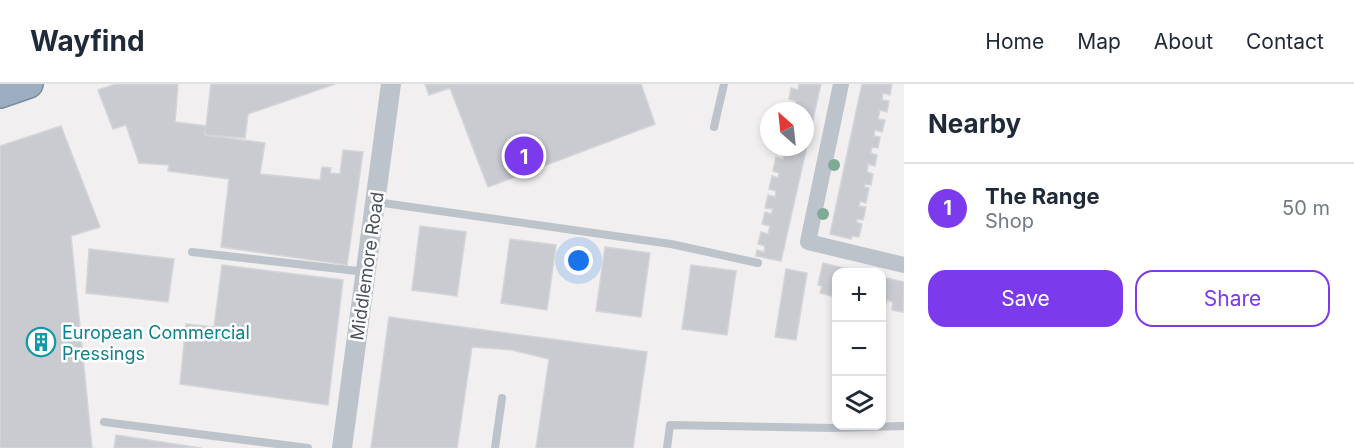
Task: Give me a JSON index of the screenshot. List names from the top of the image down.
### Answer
{
  "streets": {
    "street": ["Middlemore Road"]
  },
  "places": {
    "building": ["European Commercial Pressings"]
  },
  "north": "top left",
  "page": {
    "header": "Wayfind",
    "nav": [
      "Home",
      "Map",
      "About",
      "Contact"
    ],
    "heading": "Nearby",
    "pins": "1",
    "list": [
      {
        "mark": "1",
        "name": "The Range",
        "note": "Shop",
        "value": "50 m"
      }
    ],
    "buttons": ["Save", "Share"],
    "map_buttons": ["+", "−"]
  }
}
